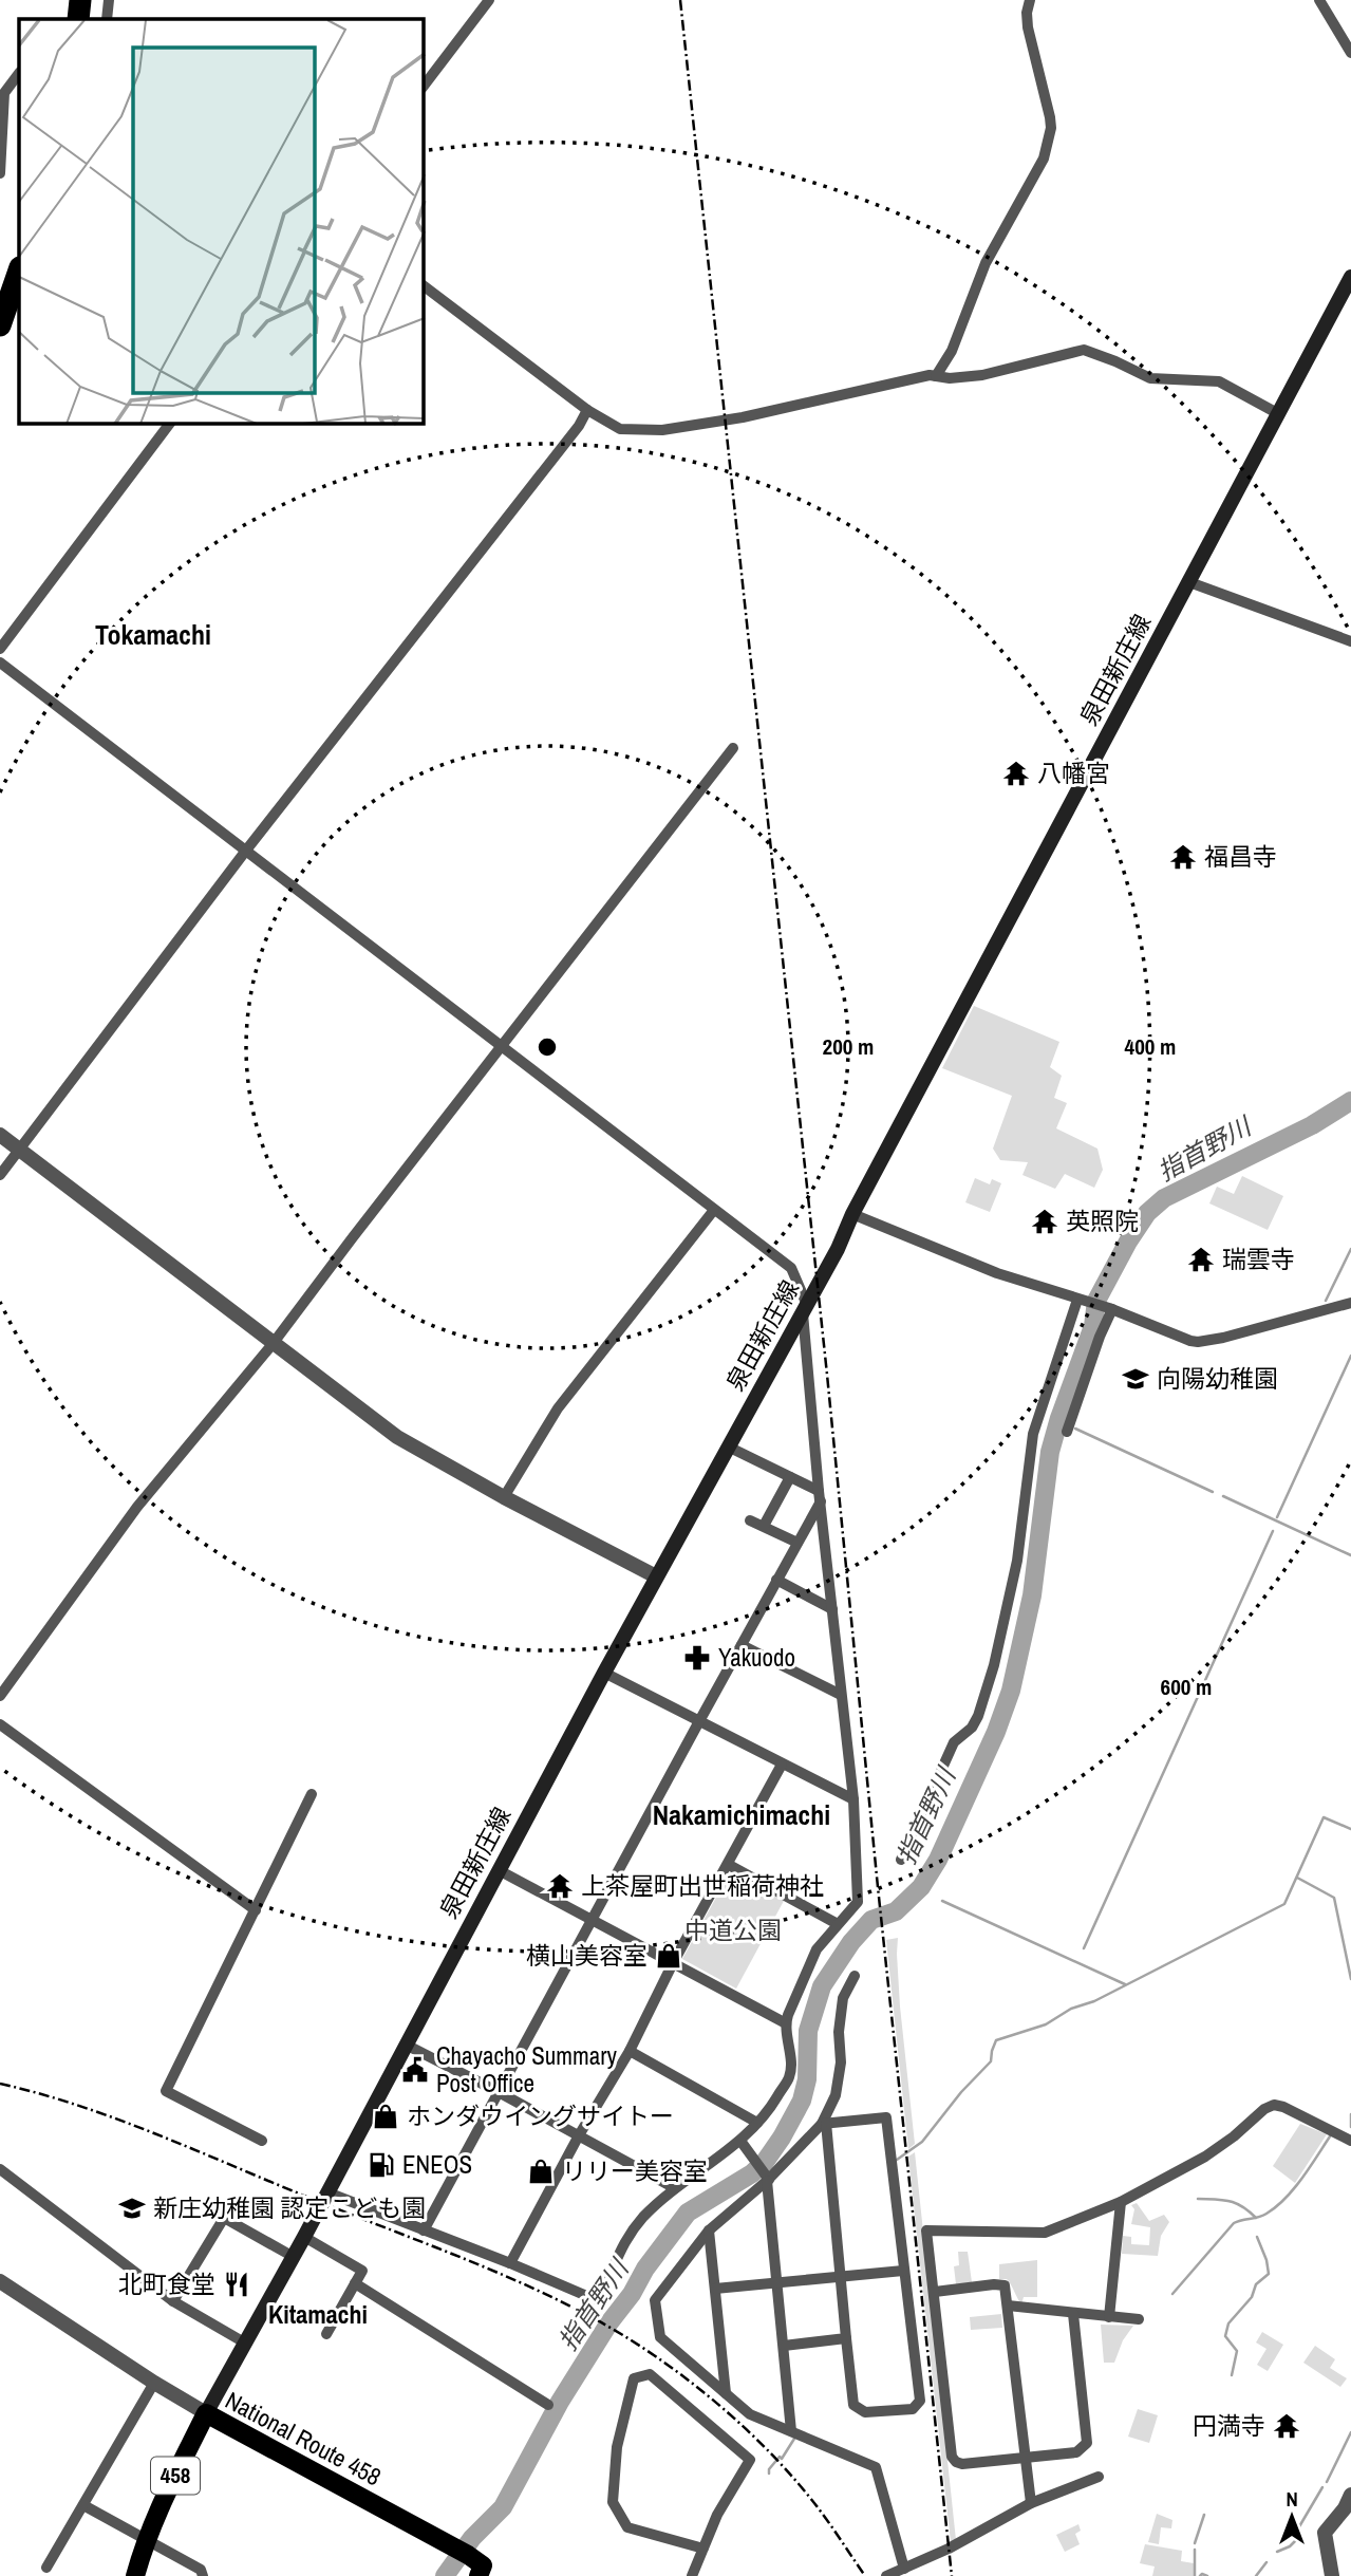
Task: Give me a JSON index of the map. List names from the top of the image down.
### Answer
{
  "streets": {
    "highway": ["National Route 458", "458"],
    "main road": ["泉田新庄線"]
  },
  "crossings": [
    ["泉田新庄線", "National Route 458"]
  ],
  "districts": ["Tokamachi", "Nakamichimachi", "Kitamachi"],
  "water": ["指首野川"],
  "parks": ["中道公園"],
  "places": {
    "temple": [
      "八幡宮",
      "福昌寺",
      "英照院",
      "瑞雲寺",
      "上茶屋町出世稲荷神社",
      "円満寺"
    ],
    "school or university": ["向陽幼稚園", "新庄幼稚園 認定こども園"],
    "pharmacy": ["Yakuodo"],
    "shop": ["横山美容室", "ホンダウイングサイトー", "リリー美容室"],
    "public building": ["Chayacho Summary Post Office"],
    "fuel station": ["ENEOS"],
    "restaurant": ["北町食堂"]
  },
  "north": "top",
  "rings": ["200 m", "400 m", "600 m"]
}
